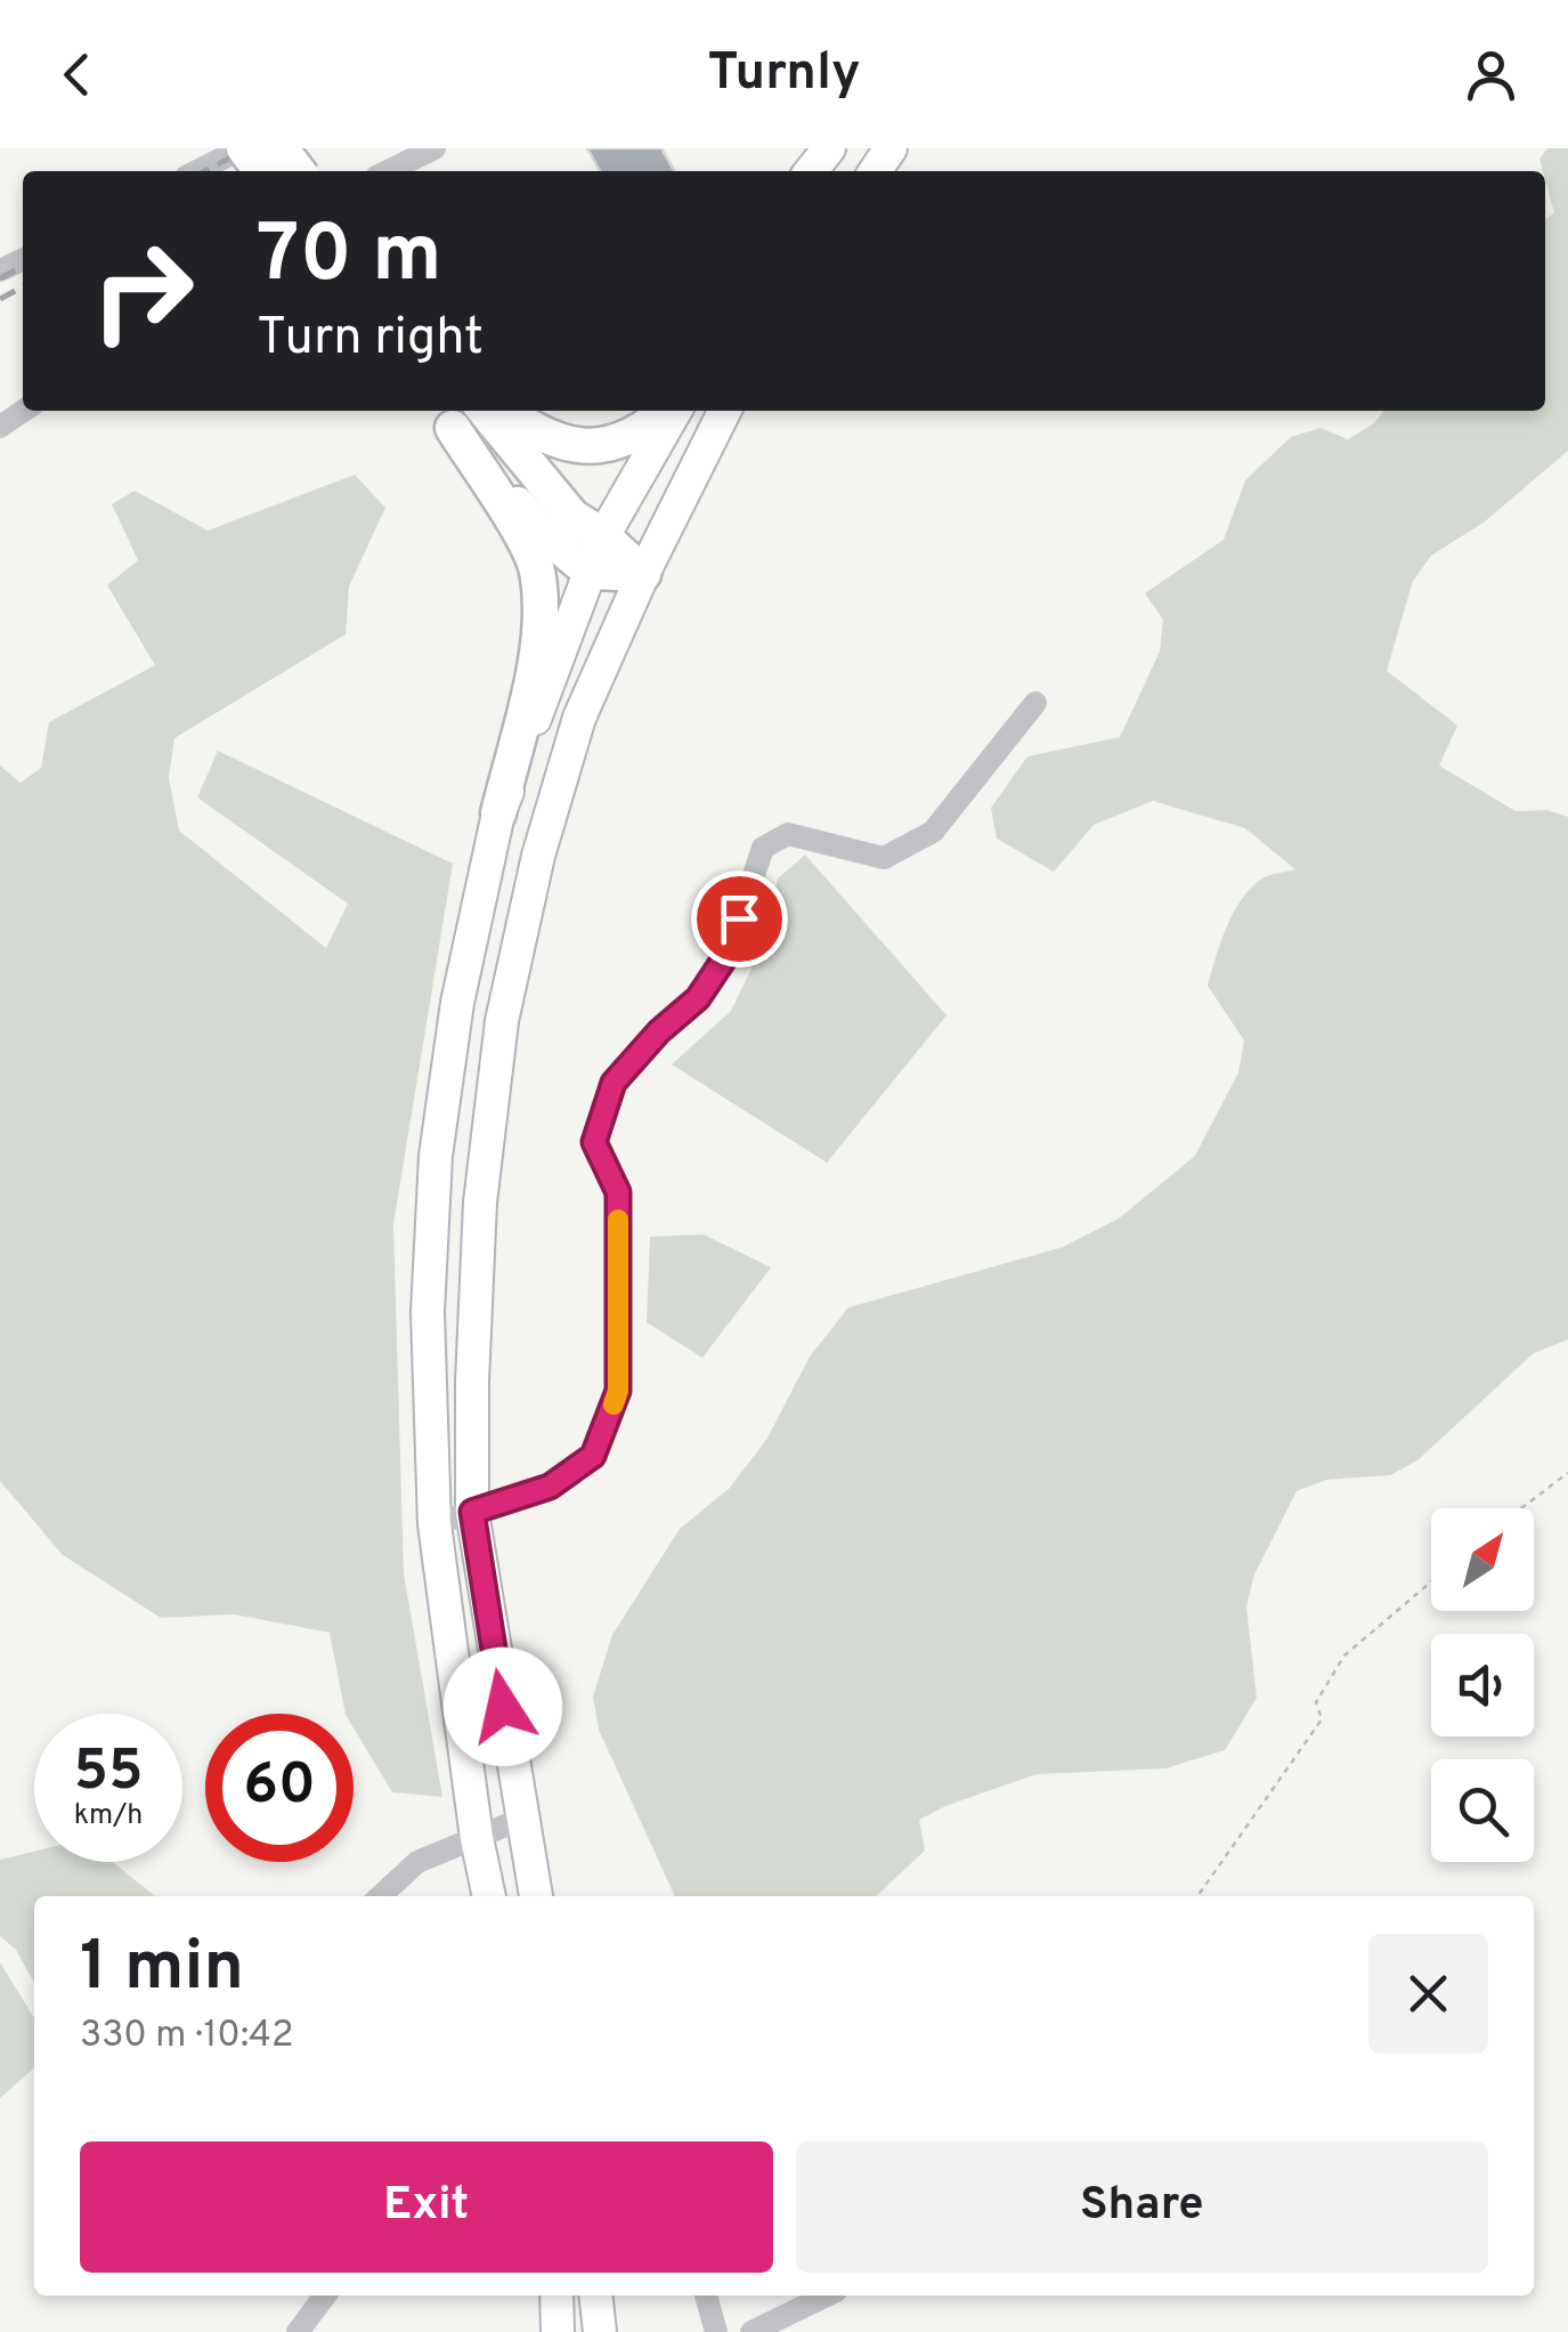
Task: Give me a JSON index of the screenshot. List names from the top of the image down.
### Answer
{
  "north": "top right",
  "page": {
    "header": "Turnly",
    "turn": ["70 m", "Turn right"],
    "speed": "55 km/h",
    "limit": "60",
    "heading": ["1 min", "330 m · 10:42"],
    "buttons": ["Exit", "Share"]
  }
}
